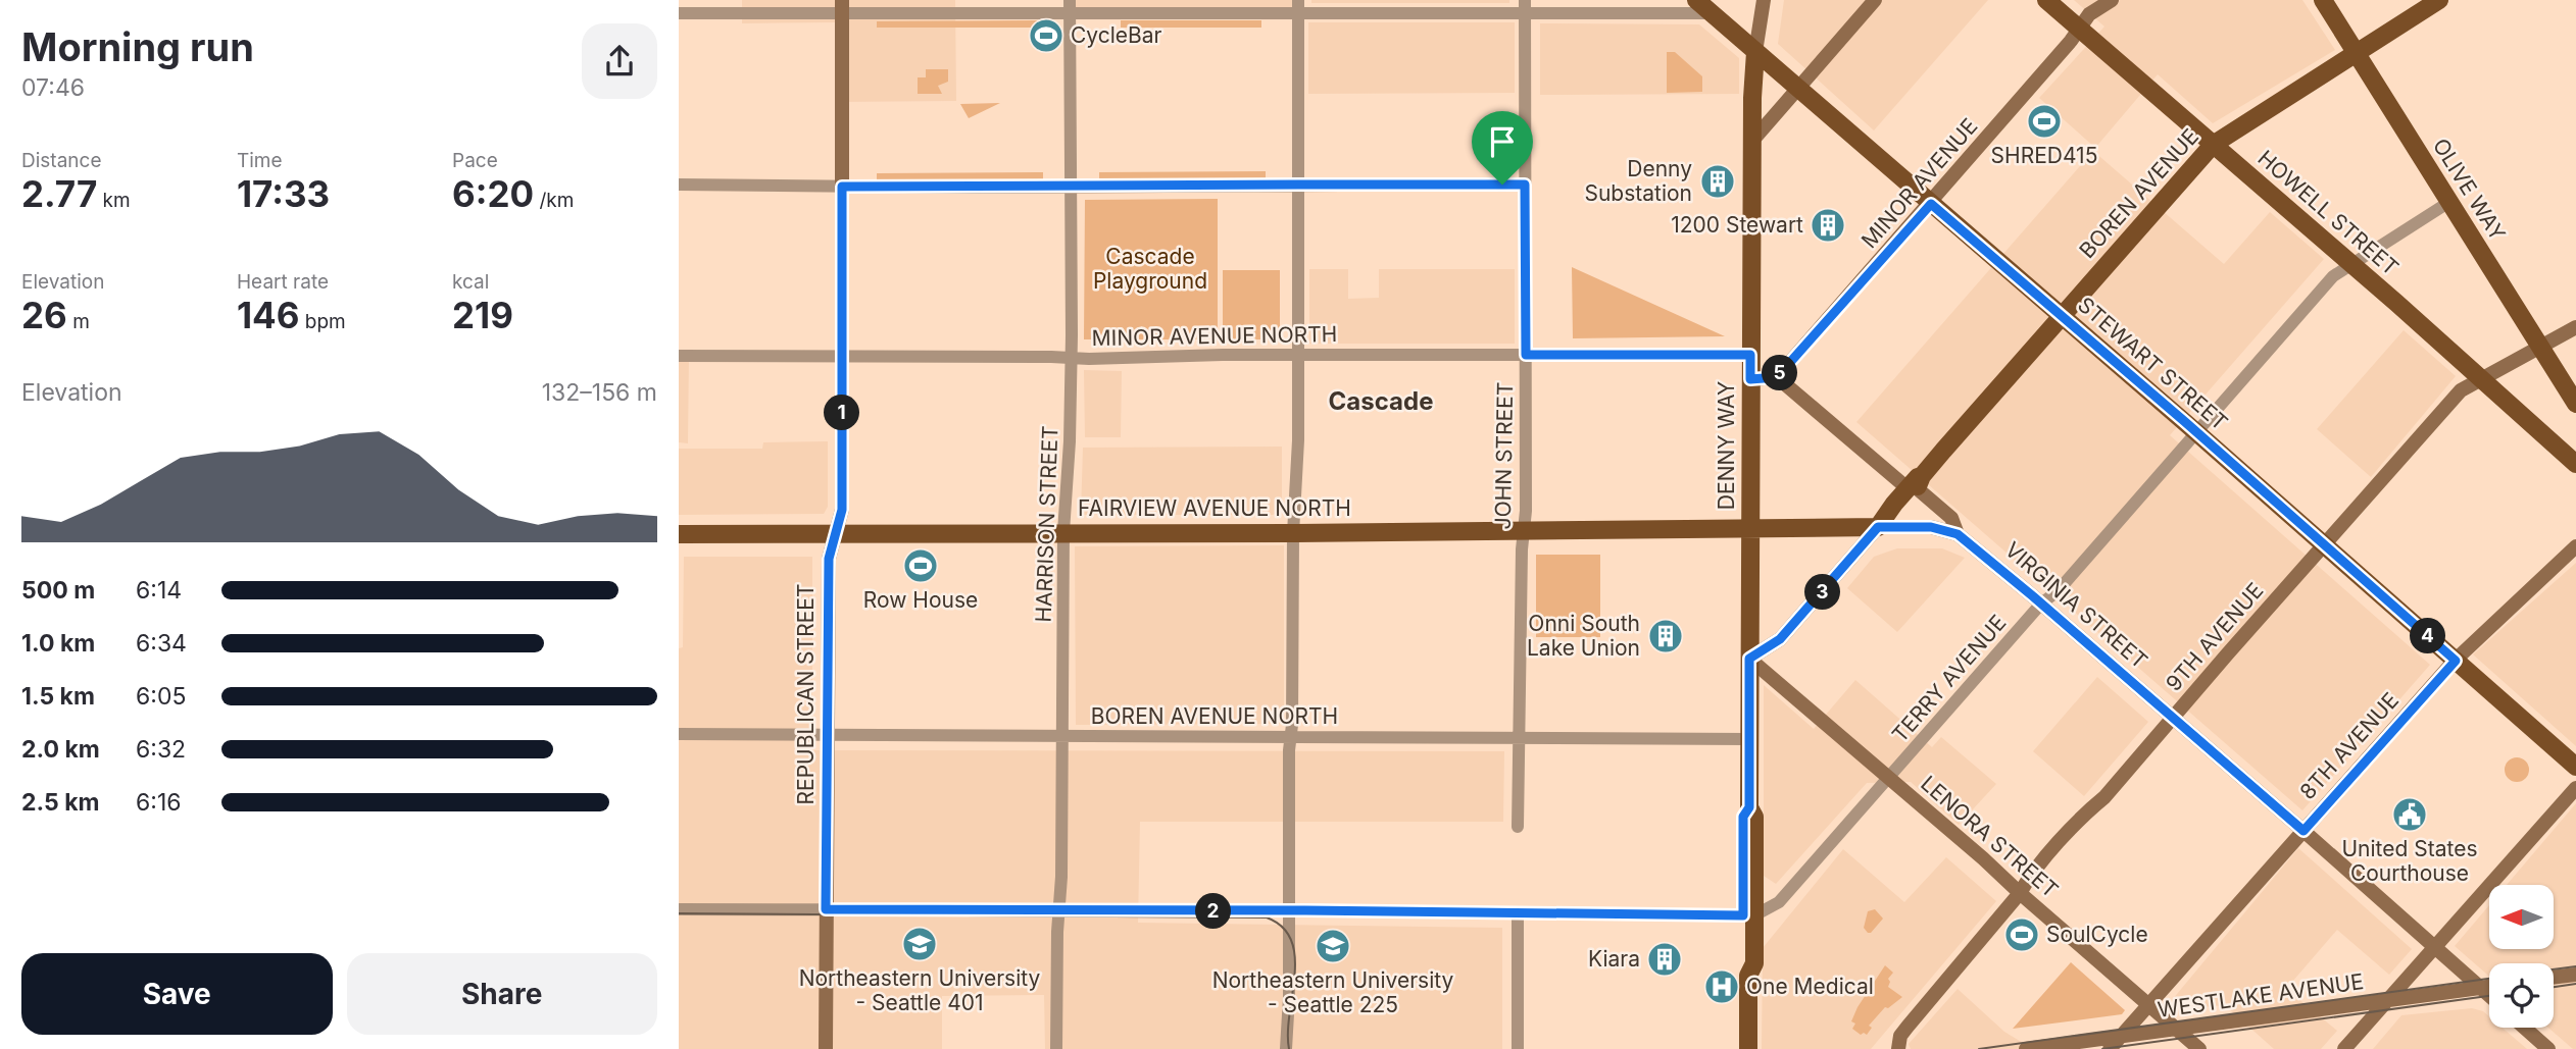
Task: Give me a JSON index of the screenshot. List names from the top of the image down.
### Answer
{
  "streets": {
    "main road": [
      "OLIVE WAY",
      "BOREN AVENUE",
      "HOWELL STREET",
      "STEWART STREET",
      "DENNY WAY",
      "FAIRVIEW AVENUE NORTH"
    ],
    "street": [
      "MINOR AVENUE",
      "MINOR AVENUE NORTH",
      "JOHN STREET",
      "HARRISON STREET",
      "VIRGINIA STREET",
      "9TH AVENUE",
      "TERRY AVENUE",
      "REPUBLICAN STREET",
      "BOREN AVENUE NORTH",
      "8TH AVENUE",
      "LENORA STREET",
      "WESTLAKE AVENUE"
    ]
  },
  "crossings": [
    ["MINOR AVENUE", "HOWELL STREET"],
    ["MINOR AVENUE", "STEWART STREET"],
    ["MINOR AVENUE", "VIRGINIA STREET"],
    ["OLIVE WAY", "BOREN AVENUE"],
    ["OLIVE WAY", "9TH AVENUE"],
    ["OLIVE WAY", "TERRY AVENUE"],
    ["BOREN AVENUE", "HOWELL STREET"],
    ["BOREN AVENUE", "STEWART STREET"],
    ["BOREN AVENUE", "DENNY WAY"],
    ["BOREN AVENUE", "FAIRVIEW AVENUE NORTH"],
    ["BOREN AVENUE", "VIRGINIA STREET"],
    ["BOREN AVENUE", "LENORA STREET"],
    ["HOWELL STREET", "9TH AVENUE"],
    ["HOWELL STREET", "TERRY AVENUE"],
    ["MINOR AVENUE NORTH", "DENNY WAY"],
    ["MINOR AVENUE NORTH", "JOHN STREET"],
    ["MINOR AVENUE NORTH", "HARRISON STREET"],
    ["MINOR AVENUE NORTH", "REPUBLICAN STREET"],
    ["STEWART STREET", "DENNY WAY"],
    ["STEWART STREET", "9TH AVENUE"],
    ["STEWART STREET", "TERRY AVENUE"],
    ["STEWART STREET", "8TH AVENUE"],
    ["DENNY WAY", "FAIRVIEW AVENUE NORTH"],
    ["DENNY WAY", "TERRY AVENUE"],
    ["DENNY WAY", "BOREN AVENUE NORTH"],
    ["DENNY WAY", "LENORA STREET"],
    ["JOHN STREET", "FAIRVIEW AVENUE NORTH"],
    ["JOHN STREET", "BOREN AVENUE NORTH"],
    ["FAIRVIEW AVENUE NORTH", "HARRISON STREET"],
    ["FAIRVIEW AVENUE NORTH", "REPUBLICAN STREET"],
    ["HARRISON STREET", "BOREN AVENUE NORTH"],
    ["VIRGINIA STREET", "9TH AVENUE"],
    ["VIRGINIA STREET", "TERRY AVENUE"],
    ["VIRGINIA STREET", "8TH AVENUE"],
    ["VIRGINIA STREET", "WESTLAKE AVENUE"],
    ["9TH AVENUE", "LENORA STREET"],
    ["TERRY AVENUE", "LENORA STREET"],
    ["REPUBLICAN STREET", "BOREN AVENUE NORTH"],
    ["8TH AVENUE", "LENORA STREET"],
    ["8TH AVENUE", "WESTLAKE AVENUE"],
    ["LENORA STREET", "WESTLAKE AVENUE"]
  ],
  "districts": ["Cascade"],
  "parks": ["Cascade Playground"],
  "places": {
    "sports": [
      "CycleBar",
      "SHRED415",
      "Row House",
      "SoulCycle"
    ],
    "building": [
      "Denny Substation",
      "1200 Stewart",
      "Onni South Lake Union",
      "Kiara"
    ],
    "public building": ["United States Courthouse"],
    "school or university": ["Northeastern University - Seattle 401", "Northeastern University - Seattle 225"],
    "hospital": ["One Medical"]
  },
  "north": "left",
  "page": {
    "heading": ["Morning run", "07:46"],
    "stats": [
      ["Distance", "2.77 km"],
      ["Time", "17:33"],
      ["Pace", "6:20 /km"],
      ["Elevation", "26 m"],
      ["Heart rate", "146 bpm"],
      ["kcal", "219"]
    ],
    "pins": [
      "5",
      "1",
      "3",
      "4",
      "2"
    ],
    "chart": ["Elevation", "132–156 m"],
    "list": [
      {
        "name": "500 m",
        "note": "6:14"
      },
      {
        "name": "1.0 km",
        "note": "6:34"
      },
      {
        "name": "1.5 km",
        "note": "6:05"
      },
      {
        "name": "2.0 km",
        "note": "6:32"
      },
      {
        "name": "2.5 km",
        "note": "6:16"
      }
    ],
    "buttons": ["Save", "Share"]
  }
}
